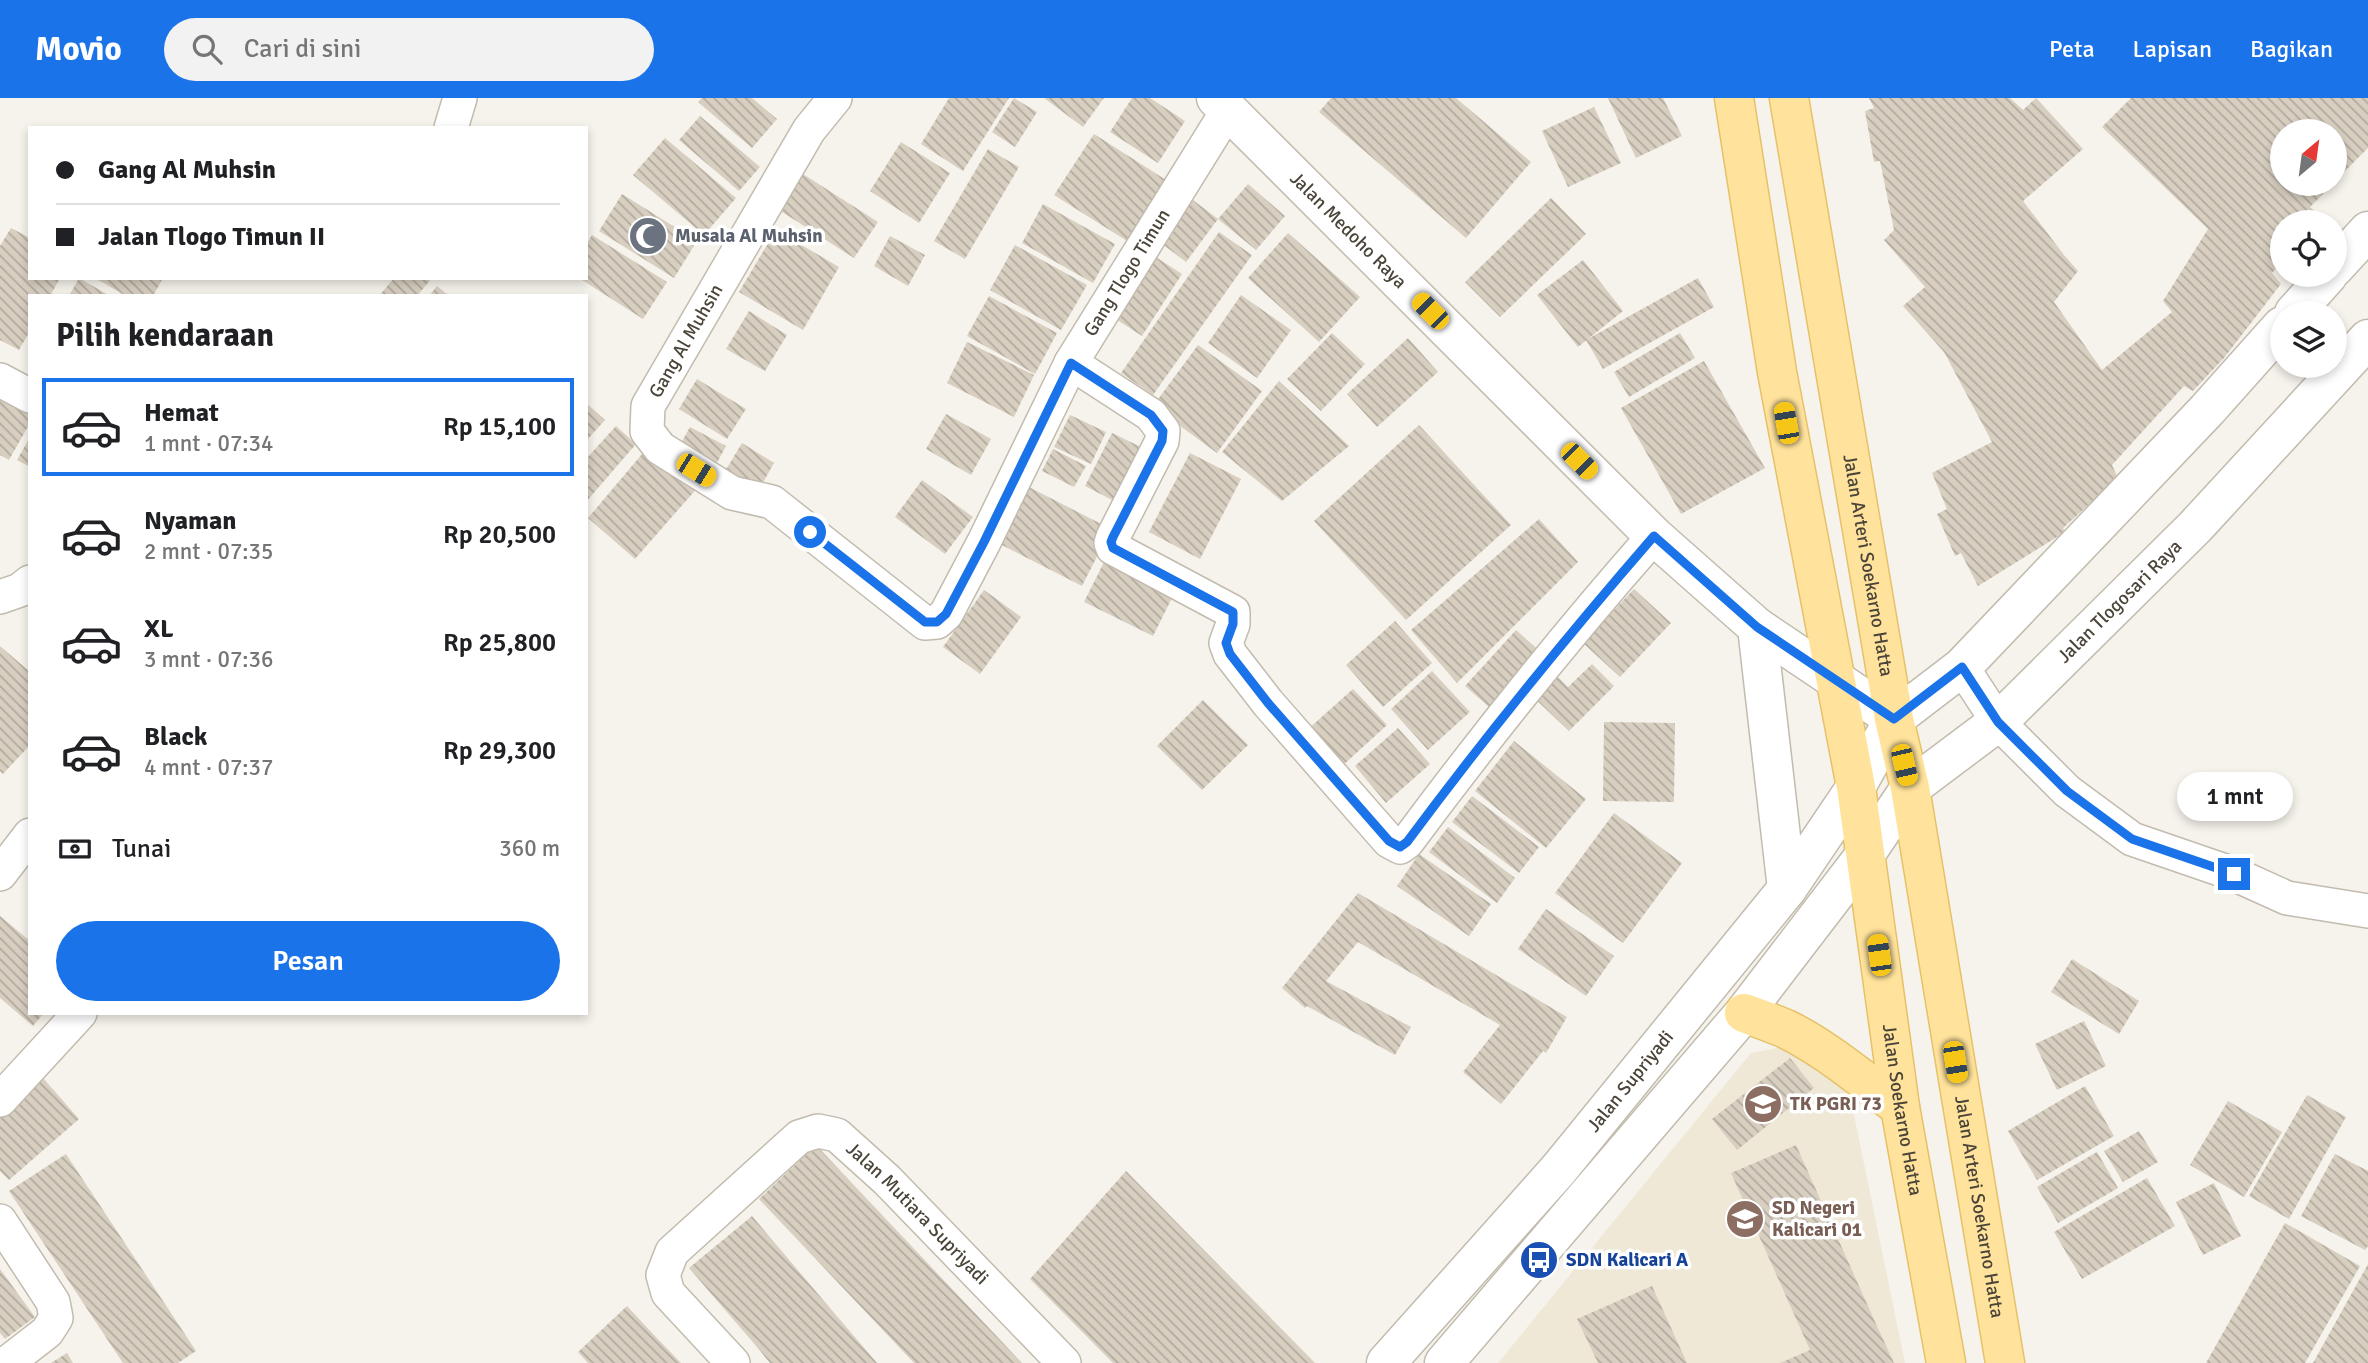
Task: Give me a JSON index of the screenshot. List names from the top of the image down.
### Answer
{
  "streets": {
    "main road": ["Jalan Arteri Soekarno Hatta", "Jalan Soekarno Hatta"],
    "street": [
      "Jalan Medoho Raya",
      "Gang Tlogo Timun",
      "Gang Al Muhsin",
      "Jalan Tlogosari Raya",
      "Jalan Supriyadi",
      "Jalan Mutiara Supriyadi"
    ]
  },
  "crossings": [
    ["Jalan Medoho Raya", "Gang Tlogo Timun"],
    ["Jalan Medoho Raya", "Jalan Arteri Soekarno Hatta"],
    ["Gang Tlogo Timun", "Gang Al Muhsin"],
    ["Jalan Arteri Soekarno Hatta", "Jalan Tlogosari Raya"],
    ["Jalan Tlogosari Raya", "Jalan Supriyadi"],
    ["Jalan Tlogosari Raya", "Jalan Soekarno Hatta"],
    ["Jalan Supriyadi", "Jalan Soekarno Hatta"]
  ],
  "places": {
    "mosque": ["Musala Al Muhsin"],
    "school or university": ["TK PGRI 73", "SD Negeri Kalicari 01"],
    "bus stop": ["SDN Kalicari A"]
  },
  "north": "top right",
  "page": {
    "header": "Movio",
    "search": "Cari di sini",
    "nav": ["Peta", "Lapisan", "Bagikan"],
    "banner": ["Gang Al Muhsin", "Jalan Tlogo Timun II"],
    "heading": "Pilih kendaraan",
    "list": [
      {
        "name": "Hemat",
        "note": "1 mnt · 07:34",
        "value": "Rp 15,100"
      },
      {
        "name": "Nyaman",
        "note": "2 mnt · 07:35",
        "value": "Rp 20,500"
      },
      {
        "name": "XL",
        "note": "3 mnt · 07:36",
        "value": "Rp 25,800"
      },
      {
        "name": "Black",
        "note": "4 mnt · 07:37",
        "value": "Rp 29,300"
      }
    ],
    "bubble": "1 mnt",
    "pay": ["Tunai", "360 m"],
    "buttons": "Pesan"
  }
}
